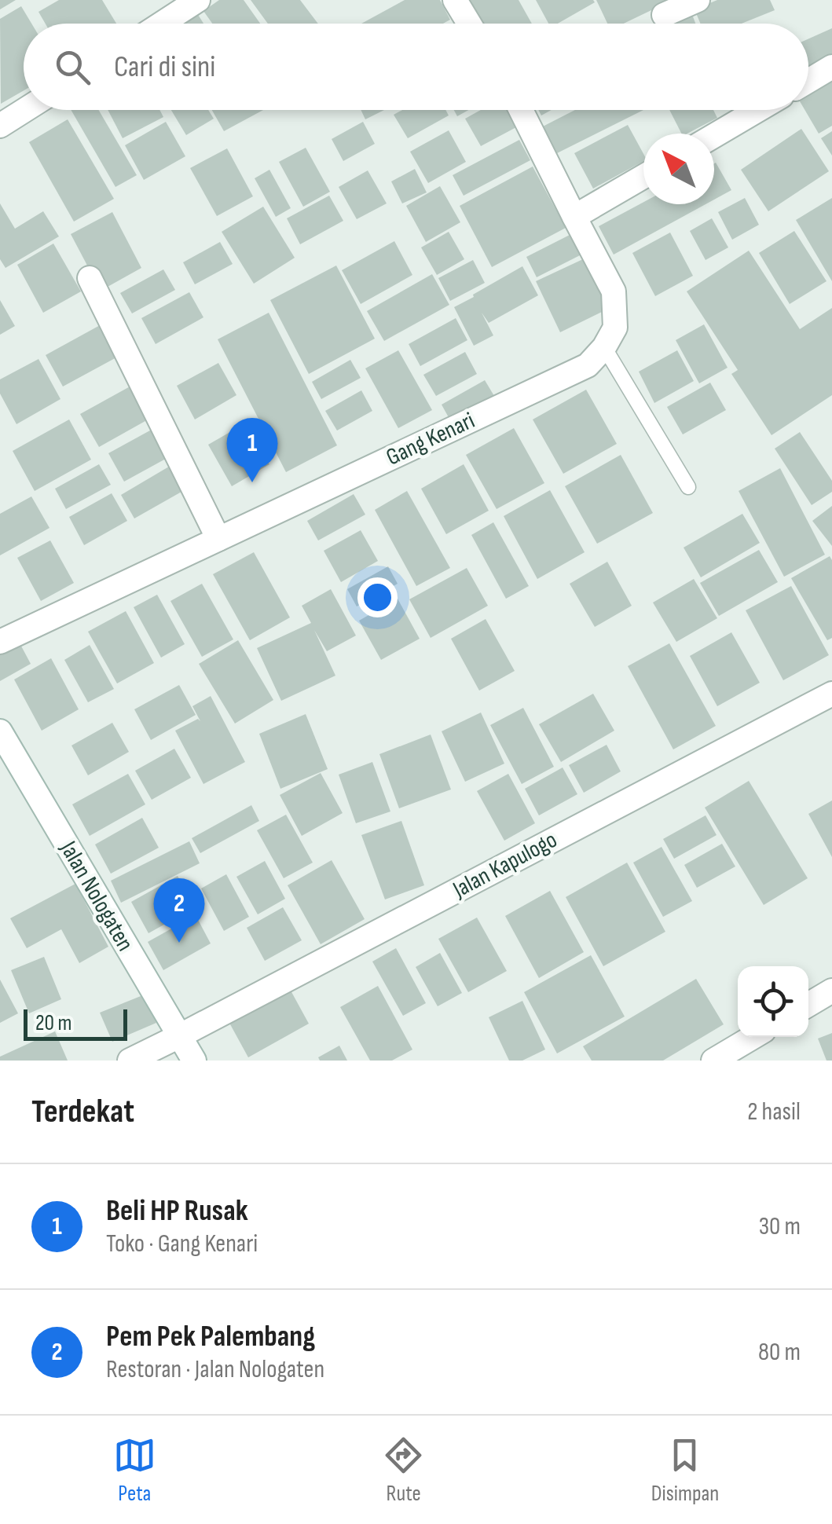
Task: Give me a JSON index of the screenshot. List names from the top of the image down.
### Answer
{
  "streets": {
    "street": ["Gang Kenari", "Jalan Kapulogo", "Jalan Nologaten"]
  },
  "crossings": [
    ["Jalan Kapulogo", "Jalan Nologaten"]
  ],
  "scale_bar": "20 m",
  "north": "top left",
  "page": {
    "search": "Cari di sini",
    "pins": ["1", "2"],
    "scale": "20 m",
    "heading": ["Terdekat", "2 hasil"],
    "list": [
      {
        "mark": "1",
        "name": "Beli HP Rusak",
        "note": "Toko · Gang Kenari",
        "value": "30 m"
      },
      {
        "mark": "2",
        "name": "Pem Pek Palembang",
        "note": "Restoran · Jalan Nologaten",
        "value": "80 m"
      }
    ],
    "nav": ["Peta", "Rute", "Disimpan"]
  }
}
